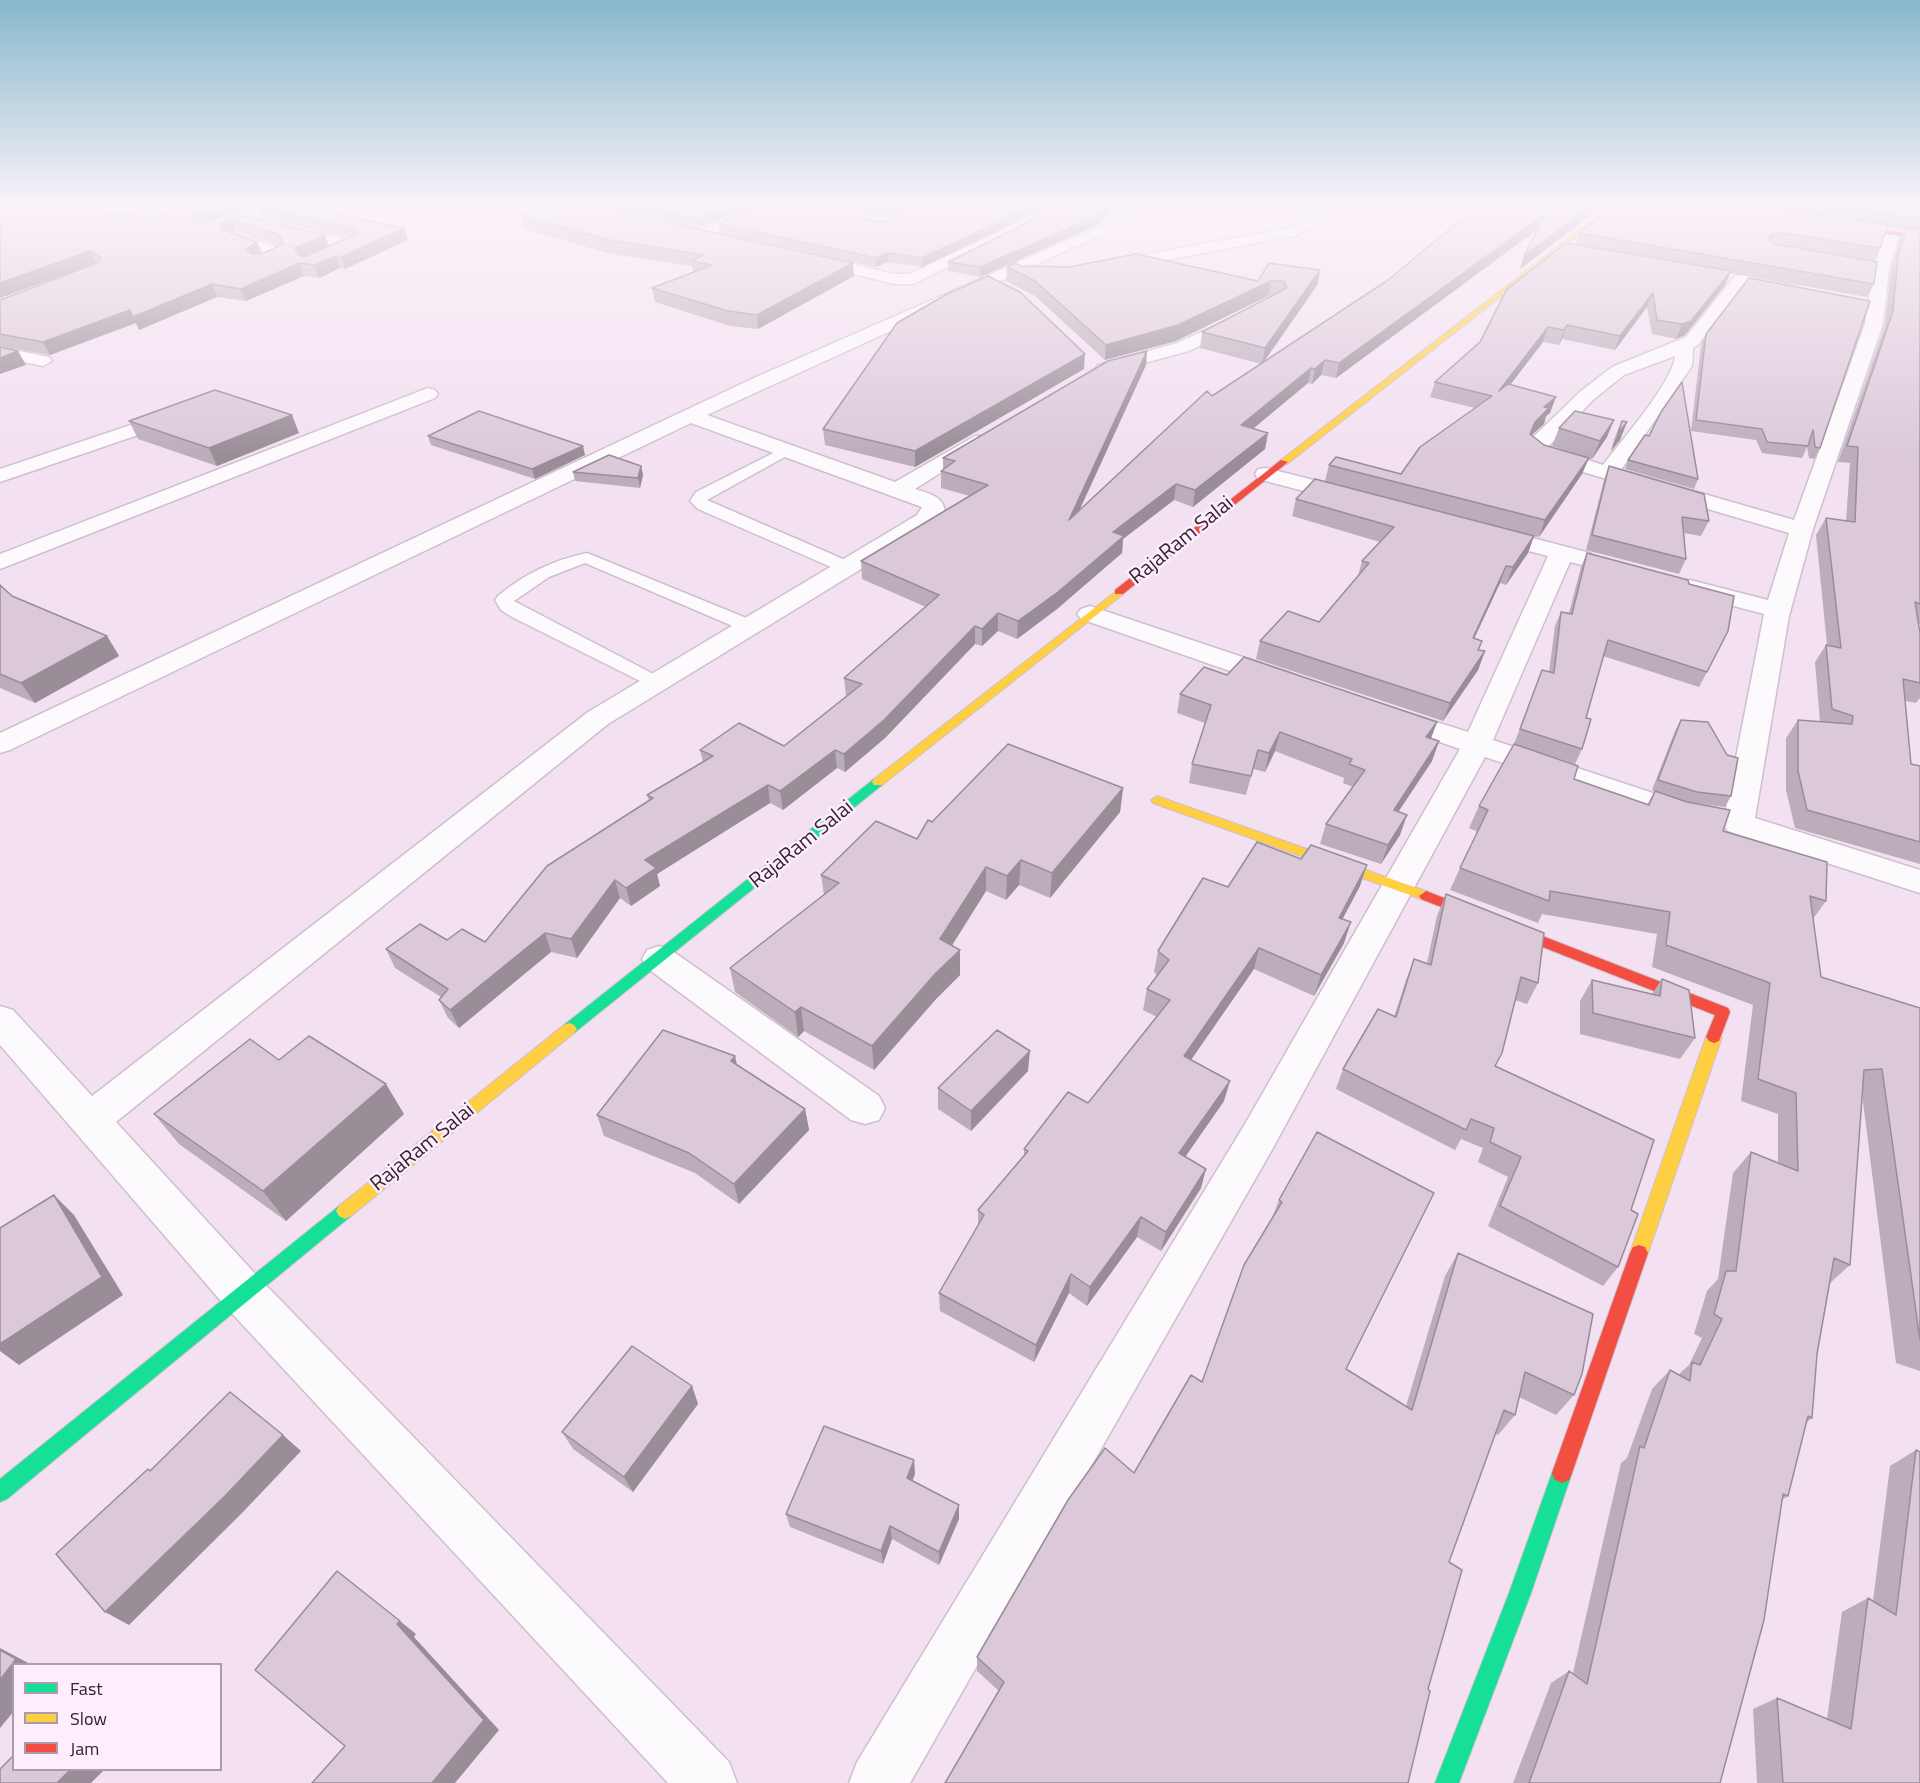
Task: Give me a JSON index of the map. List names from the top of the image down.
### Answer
{
  "streets": {
    "street": ["RajaRam Salai"]
  },
  "legend": ["Fast", "Slow", "Jam"]
}
